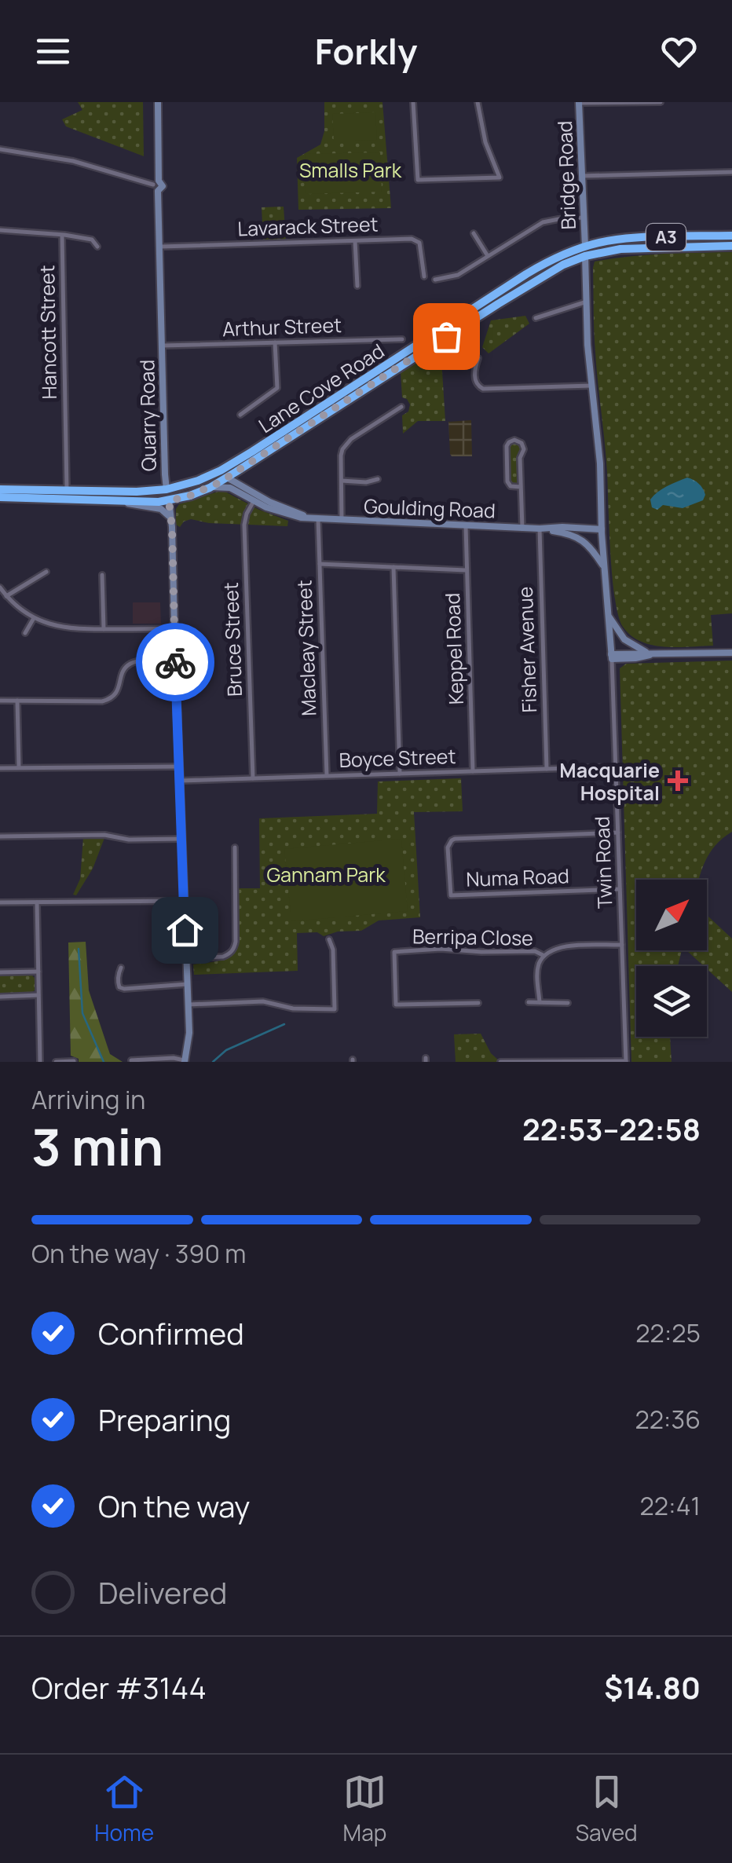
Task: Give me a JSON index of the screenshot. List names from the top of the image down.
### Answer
{
  "streets": {
    "highway": ["A3", "Lane Cove Road", "Quarry Road"],
    "street": [
      "Bridge Road",
      "Lavarack Street",
      "Arthur Street",
      "Hancott Street",
      "Goulding Road",
      "Bruce Street",
      "Macleay Street",
      "Keppel Road",
      "Fisher Avenue",
      "Boyce Street",
      "Twin Road",
      "Numa Road",
      "Berripa Close"
    ]
  },
  "crossings": [
    ["Bridge Road", "Lane Cove Road"],
    ["Bridge Road", "Twin Road"],
    ["Lavarack Street", "Quarry Road"],
    ["Arthur Street", "Quarry Road"],
    ["Hancott Street", "Lane Cove Road"],
    ["Lane Cove Road", "Quarry Road"],
    ["Lane Cove Road", "Goulding Road"],
    ["Lane Cove Road", "Twin Road"],
    ["Quarry Road", "Boyce Street"],
    ["Goulding Road", "Bruce Street"],
    ["Goulding Road", "Macleay Street"],
    ["Goulding Road", "Keppel Road"],
    ["Goulding Road", "Fisher Avenue"],
    ["Goulding Road", "Twin Road"],
    ["Bruce Street", "Boyce Street"],
    ["Macleay Street", "Boyce Street"],
    ["Keppel Road", "Boyce Street"],
    ["Fisher Avenue", "Boyce Street"],
    ["Boyce Street", "Twin Road"],
    ["Twin Road", "Numa Road"]
  ],
  "parks": ["Smalls Park", "Gannam Park"],
  "places": {
    "health": ["Macquarie Hospital"]
  },
  "north": "top right",
  "page": {
    "header": "Forkly",
    "heading": ["3 min", "Arriving in", "22:53–22:58"],
    "panel": ["Order #3144", "$14.80"],
    "bar": "On the way · 390 m",
    "list": [
      ["Confirmed", "22:25"],
      ["Preparing", "22:36"],
      ["On the way", "22:41"],
      "Delivered"
    ],
    "tabs": ["Home", "Map", "Saved"]
  }
}
